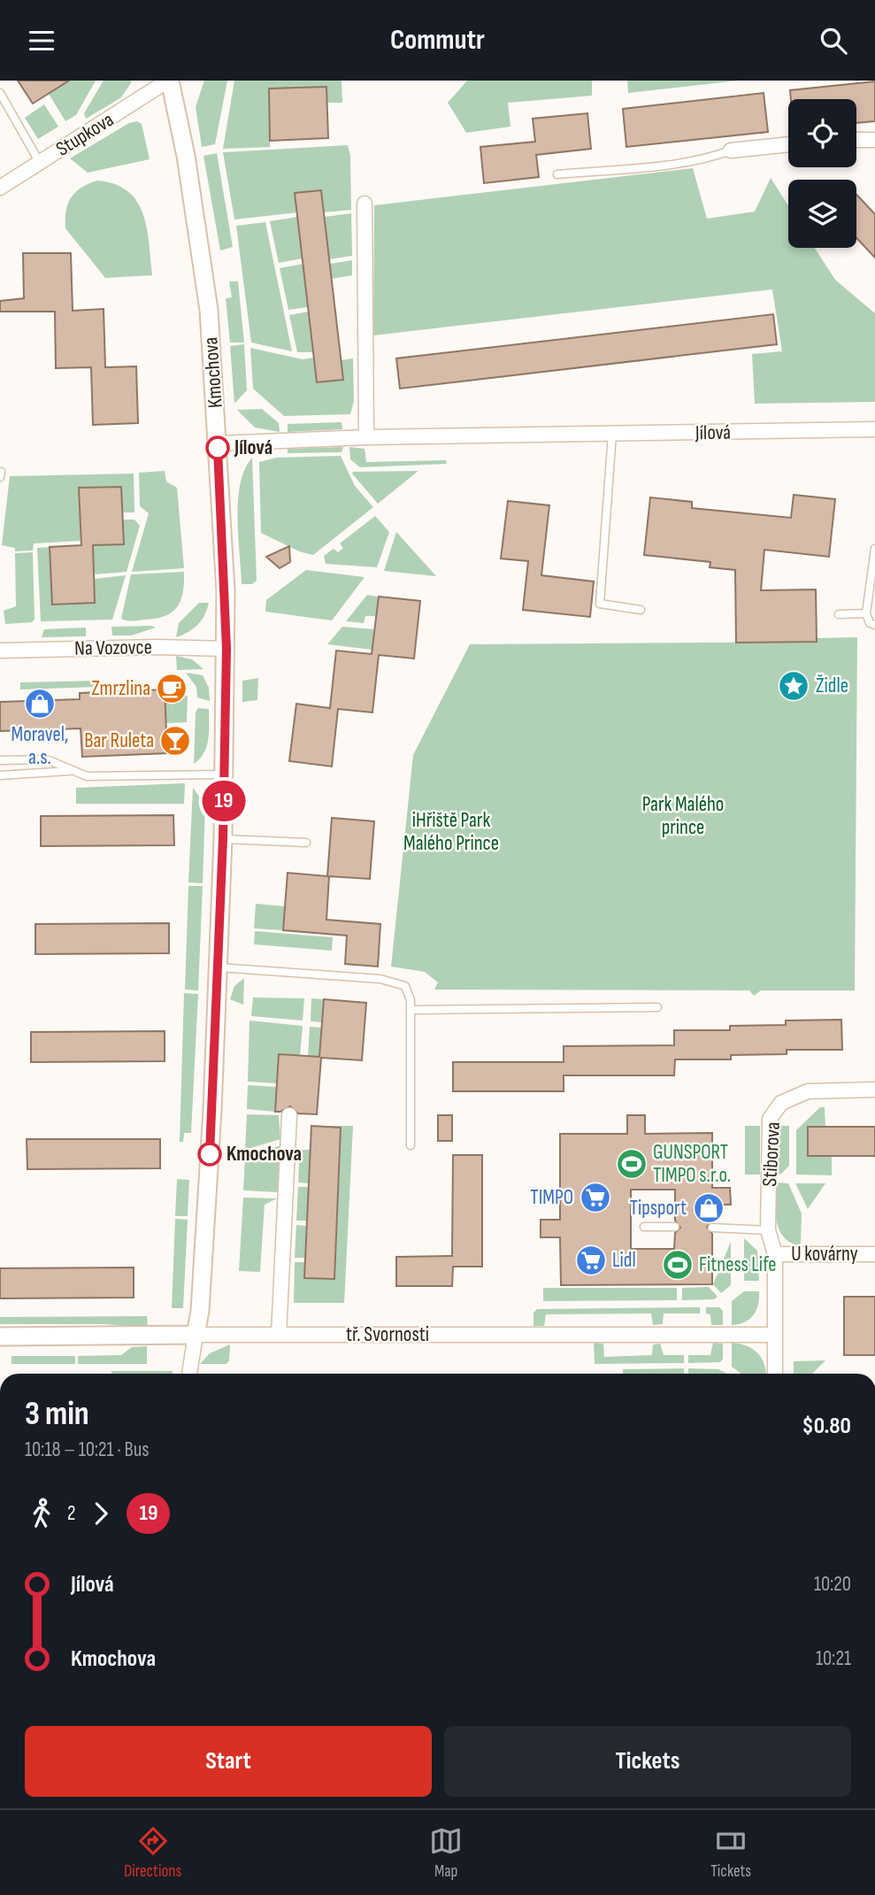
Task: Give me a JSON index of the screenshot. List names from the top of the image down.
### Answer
{
  "streets": {
    "street": [
      "Stupkova",
      "Kmochova",
      "Jílová",
      "Na Vozovce",
      "Stiborova",
      "U kovárny",
      "tř. Svornosti"
    ]
  },
  "crossings": [
    ["Stupkova", "Kmochova"],
    ["Kmochova", "Jílová"],
    ["Kmochova", "Na Vozovce"],
    ["Kmochova", "tř. Svornosti"],
    ["Stiborova", "U kovárny"],
    ["U kovárny", "tř. Svornosti"]
  ],
  "parks": ["Park Malého prince", "iHřiště Park Malého Prince"],
  "places": {
    "other": ["Jílová", "Kmochova"],
    "place": ["Židle"],
    "cafe": ["Zmrzlina"],
    "shop": ["Moravel, a.s.", "Tipsport"],
    "bar": ["Bar Ruleta"],
    "sports": ["GUNSPORT TIMPO s.r.o.", "Fitness Life"],
    "supermarket": ["TIMPO", "Lidl"]
  },
  "lines": ["bus line 19"],
  "page": {
    "header": "Commutr",
    "on_map": "19",
    "heading": ["3 min", "10:18 – 10:21 · Bus", "$0.80"],
    "legs": ["2", "19"],
    "list": [
      {
        "name": "Jílová",
        "value": "10:20"
      },
      {
        "name": "Kmochova",
        "value": "10:21"
      }
    ],
    "buttons": ["Start", "Tickets"],
    "tabs": ["Directions", "Map", "Tickets"]
  }
}
